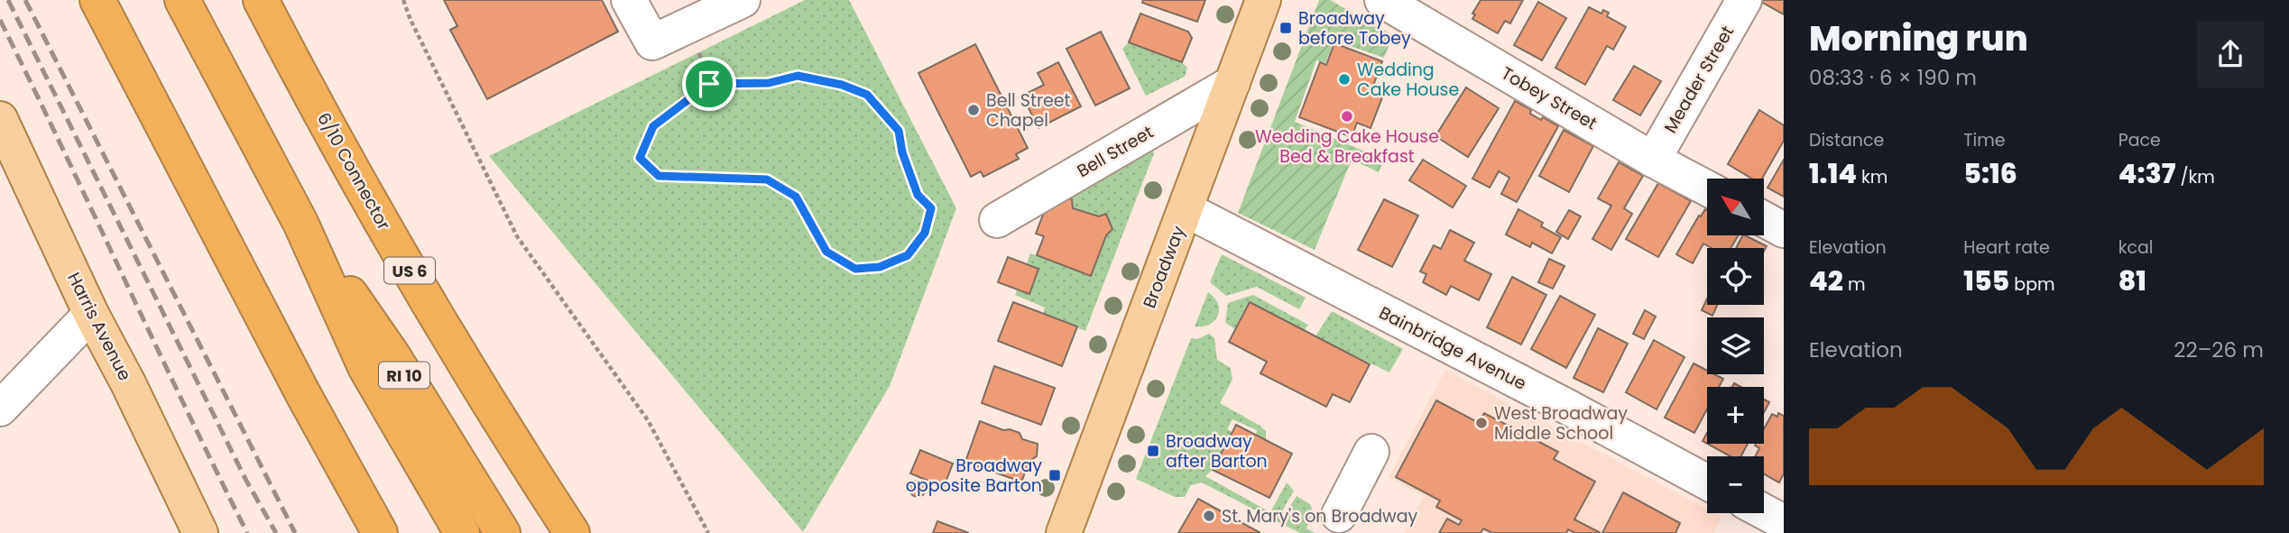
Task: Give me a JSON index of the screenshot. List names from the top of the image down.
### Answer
{
  "streets": {
    "highway": ["6/10 Connector", "US 6", "RI 10"],
    "main road": ["Broadway", "Harris Avenue"],
    "street": [
      "Meader Street",
      "Tobey Street",
      "Bell Street",
      "Bainbridge Avenue"
    ]
  },
  "crossings": [
    ["Meader Street", "Tobey Street"],
    ["Bell Street", "Broadway"],
    ["Broadway", "Bainbridge Avenue"]
  ],
  "places": {
    "transit": ["Broadway before Tobey", "Broadway after Barton", "Broadway opposite Barton"],
    "other": [
      "Wedding Cake House",
      "Bell Street Chapel",
      "Wedding Cake House Bed & Breakfast",
      "West Broadway Middle School",
      "St. Mary's on Broadway"
    ]
  },
  "north": "top left",
  "page": {
    "heading": ["Morning run", "08:33 · 6 × 190 m"],
    "stats": [
      ["Distance", "1.14 km"],
      ["Time", "5:16"],
      ["Pace", "4:37 /km"],
      ["Elevation", "42 m"],
      ["Heart rate", "155 bpm"],
      ["kcal", "81"]
    ],
    "map_buttons": ["+", "−"],
    "chart": ["Elevation", "22–26 m"]
  }
}
